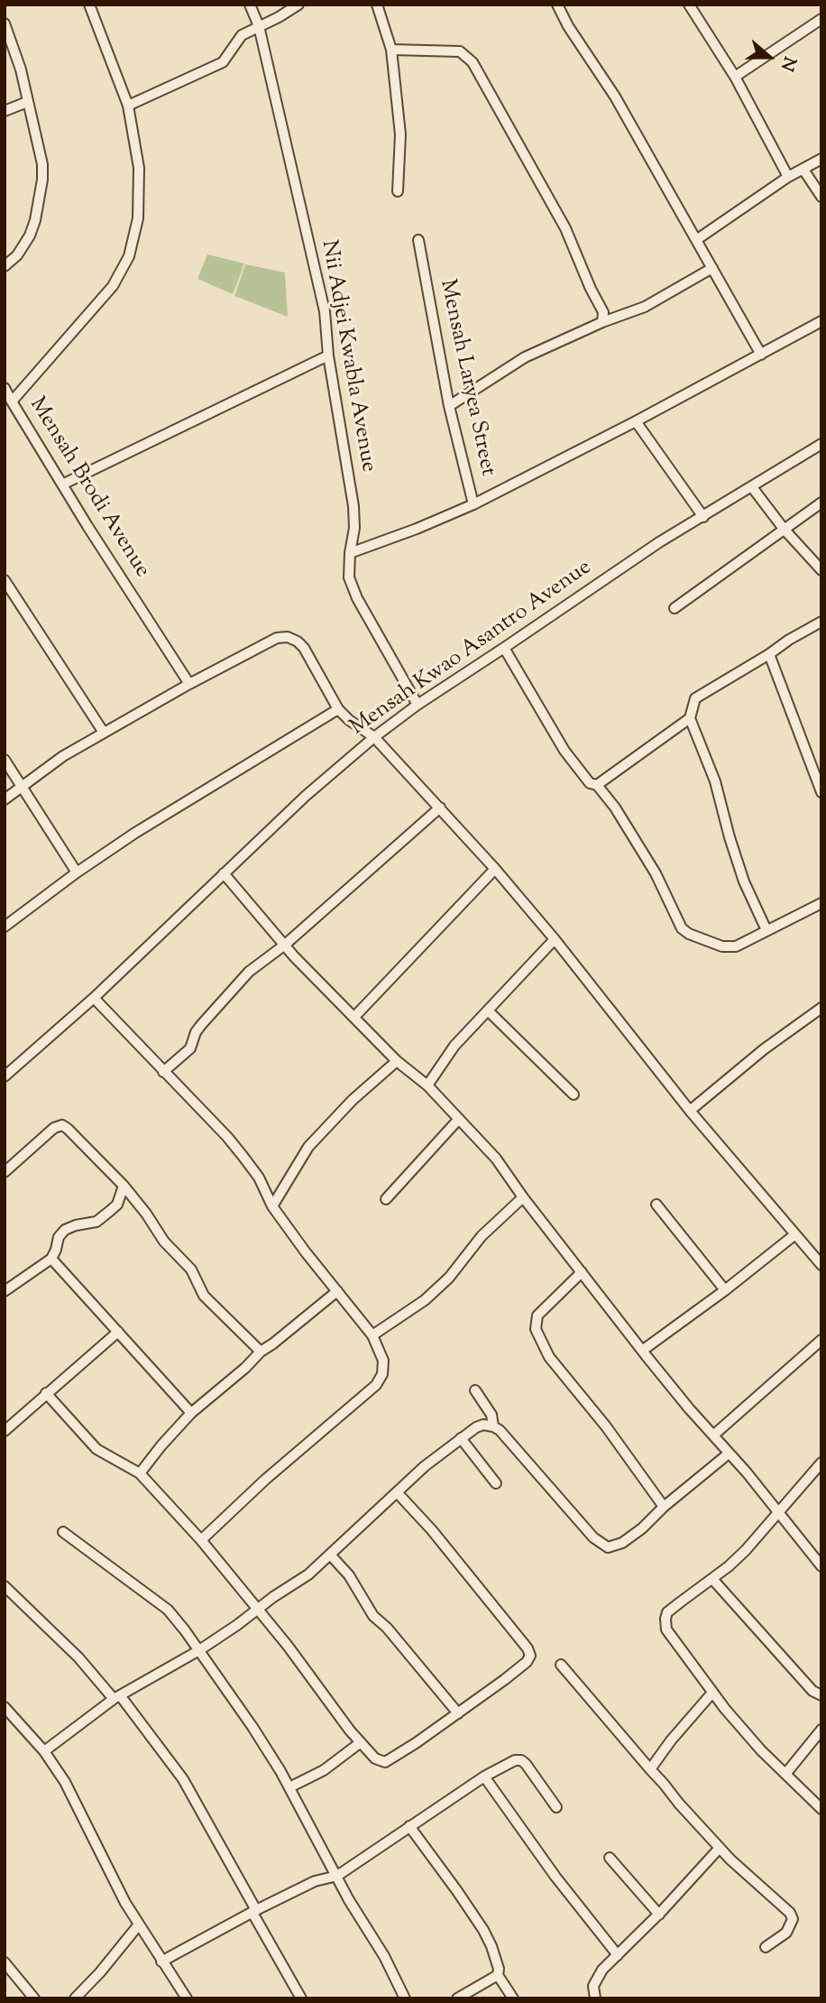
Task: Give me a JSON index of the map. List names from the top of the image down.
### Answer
{
  "streets": {
    "street": [
      "Nii Adjei Kwabla Avenue",
      "Mensah Laryea Street",
      "Mensah Brodi Avenue",
      "Mensah Kwao Asantro Avenue"
    ]
  },
  "crossings": [
    ["Nii Adjei Kwabla Avenue", "Mensah Laryea Street"],
    ["Nii Adjei Kwabla Avenue", "Mensah Kwao Asantro Avenue"]
  ],
  "north": "right"
}
